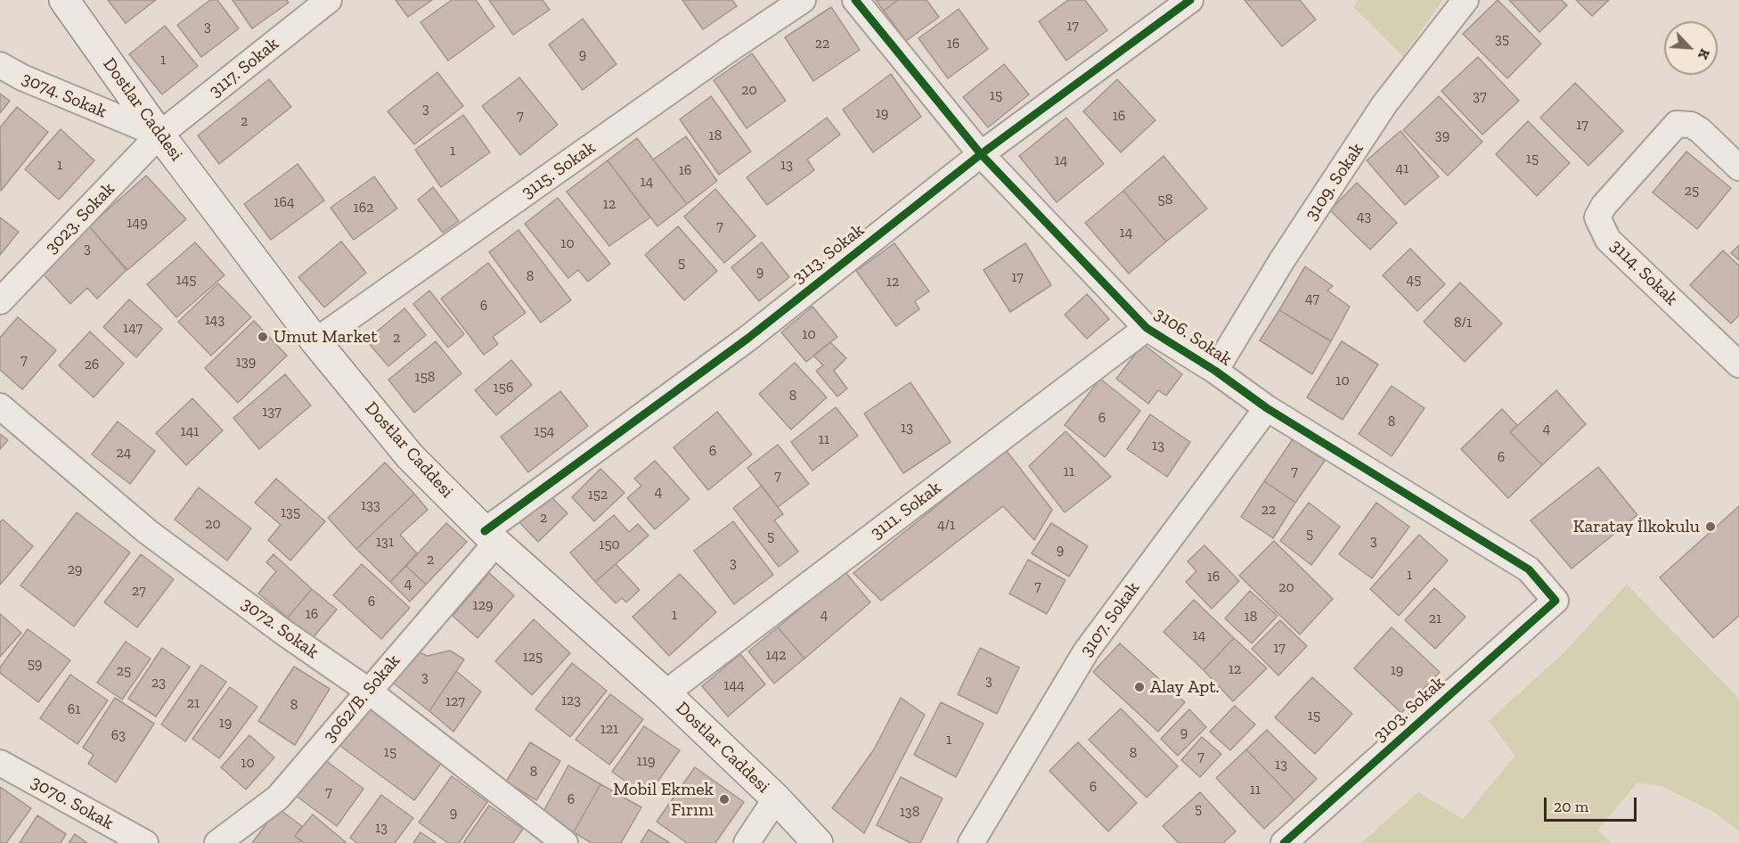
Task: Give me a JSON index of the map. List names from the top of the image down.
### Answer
{
  "streets": {
    "main road": ["Dostlar Caddesi"],
    "street": [
      "3117. Sokak",
      "3074. Sokak",
      "3115. Sokak",
      "3109. Sokak",
      "3023. Sokak",
      "3113. Sokak",
      "3114. Sokak",
      "3106. Sokak",
      "3111. Sokak",
      "3107. Sokak",
      "3072. Sokak",
      "3062/B. Sokak",
      "3103. Sokak",
      "3070. Sokak"
    ]
  },
  "crossings": [
    ["3117. Sokak", "3074. Sokak"],
    ["3117. Sokak", "Dostlar Caddesi"],
    ["3117. Sokak", "3023. Sokak"],
    ["3074. Sokak", "Dostlar Caddesi"],
    ["3074. Sokak", "3023. Sokak"],
    ["Dostlar Caddesi", "3115. Sokak"],
    ["Dostlar Caddesi", "3023. Sokak"],
    ["Dostlar Caddesi", "3113. Sokak"],
    ["Dostlar Caddesi", "3111. Sokak"],
    ["Dostlar Caddesi", "3062/B. Sokak"],
    ["3109. Sokak", "3106. Sokak"],
    ["3113. Sokak", "3106. Sokak"],
    ["3113. Sokak", "3062/B. Sokak"],
    ["3106. Sokak", "3111. Sokak"],
    ["3106. Sokak", "3107. Sokak"],
    ["3106. Sokak", "3103. Sokak"],
    ["3072. Sokak", "3062/B. Sokak"]
  ],
  "places": [
    "Umut Market",
    "Karatay İlkokulu",
    "Alay Apt.",
    "Mobil Ekmek Fırını"
  ],
  "house_numbers": [
    "17",
    "3",
    "35",
    "22",
    "16",
    "9",
    "1",
    "20",
    "15",
    "37",
    "3",
    "19",
    "7",
    "16",
    "2",
    "17",
    "18",
    "39",
    "1",
    "15",
    "14",
    "1",
    "13",
    "41",
    "16",
    "14",
    "25",
    "58",
    "164",
    "12",
    "162",
    "43",
    "149",
    "7",
    "14",
    "10",
    "3",
    "5",
    "9",
    "8",
    "17",
    "145",
    "45",
    "12",
    "47",
    "6",
    "143",
    "8/1",
    "147",
    "10",
    "2",
    "7",
    "139",
    "26",
    "158",
    "10",
    "156",
    "8",
    "137",
    "6",
    "8",
    "13",
    "4",
    "141",
    "154",
    "11",
    "13",
    "6",
    "24",
    "6",
    "11",
    "7",
    "7",
    "4",
    "152",
    "133",
    "22",
    "135",
    "2",
    "20",
    "4/1",
    "5",
    "5",
    "3",
    "131",
    "150",
    "9",
    "2",
    "3",
    "29",
    "1",
    "16",
    "4",
    "7",
    "20",
    "27",
    "6",
    "129",
    "16",
    "1",
    "4",
    "18",
    "21",
    "14",
    "17",
    "142",
    "125",
    "59",
    "12",
    "19",
    "25",
    "3",
    "3",
    "23",
    "144",
    "123",
    "127",
    "21",
    "8",
    "61",
    "15",
    "19",
    "121",
    "9",
    "63",
    "1",
    "15",
    "8",
    "7",
    "119",
    "10",
    "13",
    "8",
    "6",
    "11",
    "7",
    "6",
    "5",
    "138",
    "9",
    "13"
  ],
  "scale_bar": "20 m",
  "north": "bottom right"
}
